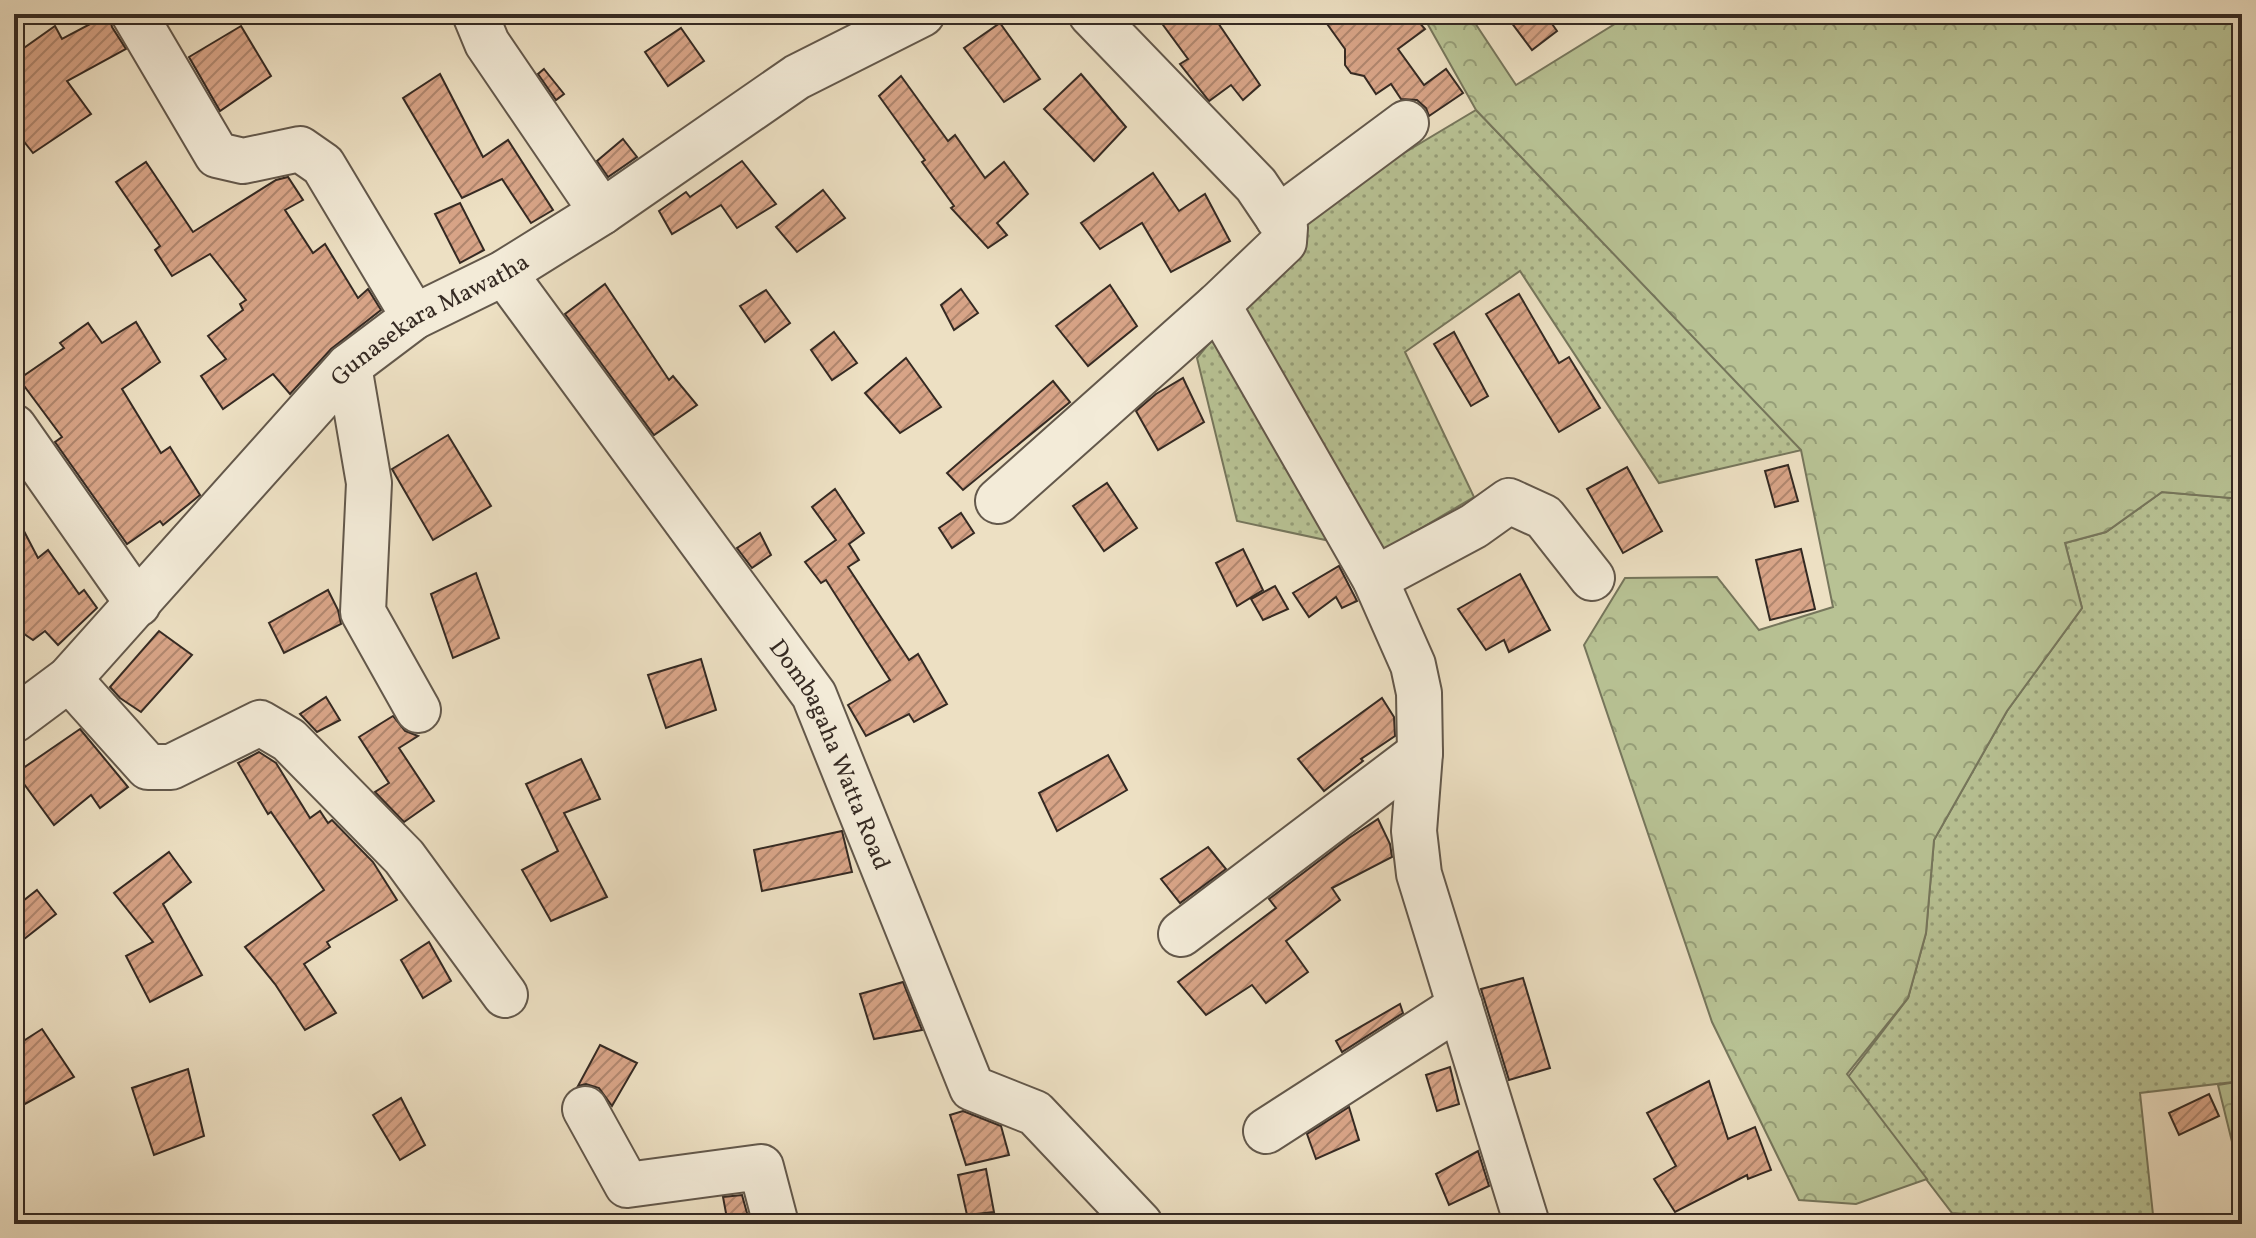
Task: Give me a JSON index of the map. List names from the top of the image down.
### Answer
{
  "streets": {
    "street": ["Gunasekara Mawatha", "Dombagaha Watta Road"]
  },
  "crossings": [
    ["Gunasekara Mawatha", "Dombagaha Watta Road"]
  ]
}
